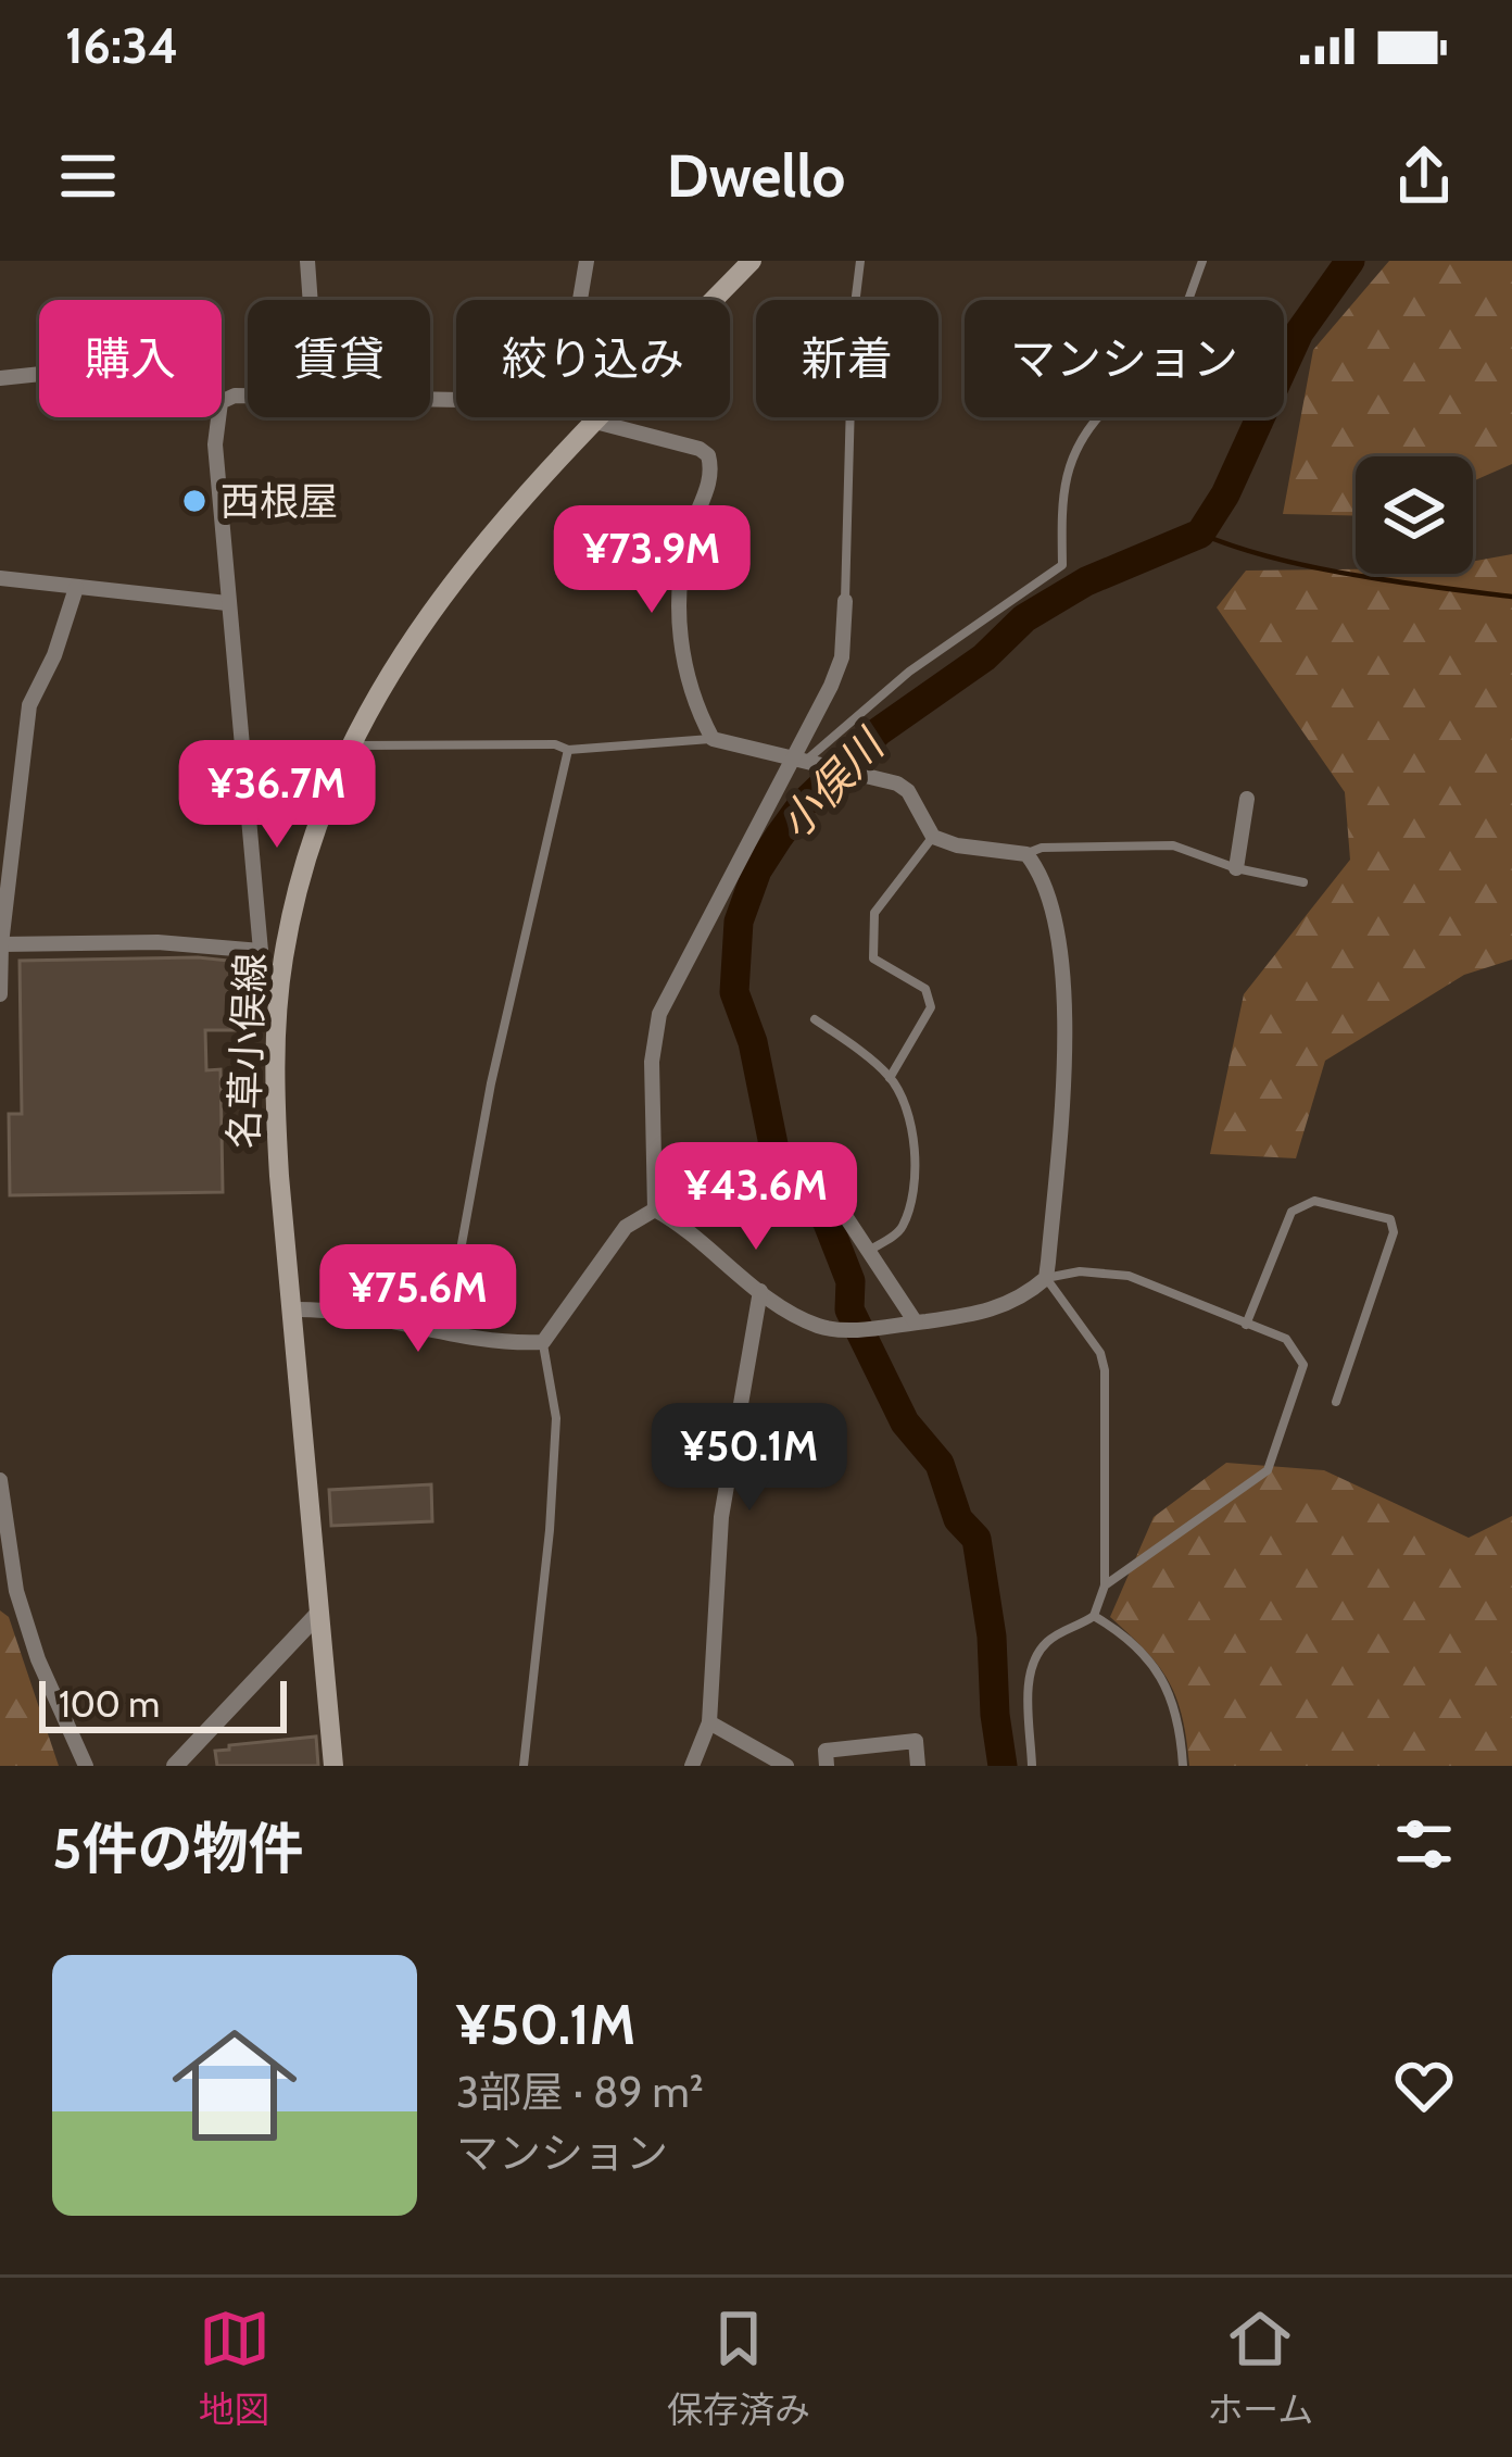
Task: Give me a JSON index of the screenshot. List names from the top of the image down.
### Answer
{
  "streets": {
    "main road": ["名草小俣線"]
  },
  "water": ["小俣川"],
  "places": ["西根屋"],
  "scale_bar": "100 m",
  "page": {
    "status": "16:34",
    "header": "Dwello",
    "chip": [
      "購入",
      "賃貸",
      "絞り込み",
      "新着",
      "マンション"
    ],
    "price": [
      "¥73.9M",
      "¥36.7M",
      "¥43.6M",
      "¥75.6M",
      "¥50.1M"
    ],
    "scale": "100 m",
    "heading": "5件の物件",
    "list": [
      {
        "name": "¥50.1M",
        "note": "3部屋 · 89 m² · マンション"
      }
    ],
    "tabs": ["地図", "保存済み", "ホーム"]
  }
}
